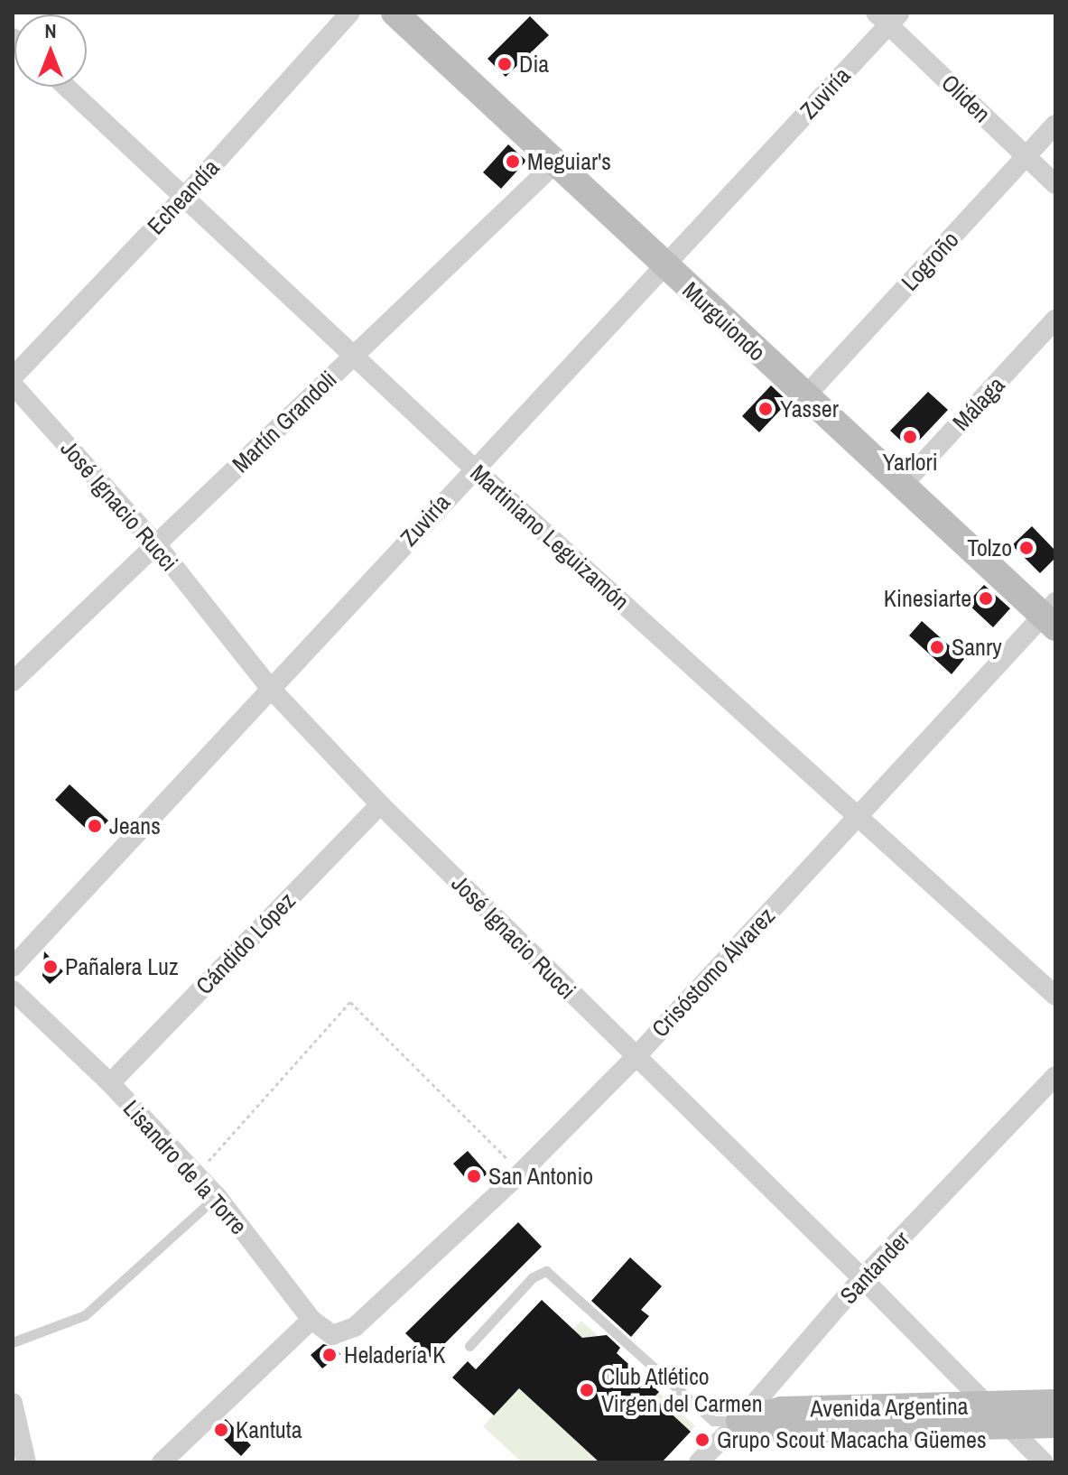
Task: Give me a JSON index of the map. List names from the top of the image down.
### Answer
{
  "streets": {
    "street": [
      "Zuviría",
      "Oliden",
      "Echeandía",
      "Logroño",
      "Murguiondo",
      "Málaga",
      "Martín Grandoli",
      "José Ignacio Rucci",
      "Martiniano Leguizamón",
      "Cándido López",
      "Crisóstomo Álvarez",
      "Lisandro de la Torre",
      "Santander",
      "Avenida Argentina"
    ]
  },
  "crossings": [
    ["Zuviría", "Oliden"],
    ["Zuviría", "Murguiondo"],
    ["Zuviría", "José Ignacio Rucci"],
    ["Zuviría", "Martiniano Leguizamón"],
    ["Oliden", "Logroño"],
    ["Echeandía", "Martiniano Leguizamón"],
    ["Logroño", "Murguiondo"],
    ["Murguiondo", "Málaga"],
    ["Murguiondo", "Martín Grandoli"],
    ["Murguiondo", "Crisóstomo Álvarez"],
    ["Martín Grandoli", "José Ignacio Rucci"],
    ["Martín Grandoli", "Martiniano Leguizamón"],
    ["José Ignacio Rucci", "Cándido López"],
    ["José Ignacio Rucci", "Crisóstomo Álvarez"],
    ["José Ignacio Rucci", "Santander"],
    ["José Ignacio Rucci", "Avenida Argentina"],
    ["Martiniano Leguizamón", "Crisóstomo Álvarez"],
    ["Cándido López", "Lisandro de la Torre"],
    ["Crisóstomo Álvarez", "Lisandro de la Torre"],
    ["Santander", "Avenida Argentina"]
  ],
  "places": [
    "Dia",
    "Meguiar's",
    "Yasser",
    "Yarlori",
    "Tolzo",
    "Kinesiarte",
    "Sanry",
    "Jeans",
    "Pañalera Luz",
    "San Antonio",
    "Heladería K",
    "Club Atlético Virgen del Carmen",
    "Kantuta",
    "Grupo Scout Macacha Güemes"
  ],
  "north": "top"
}
